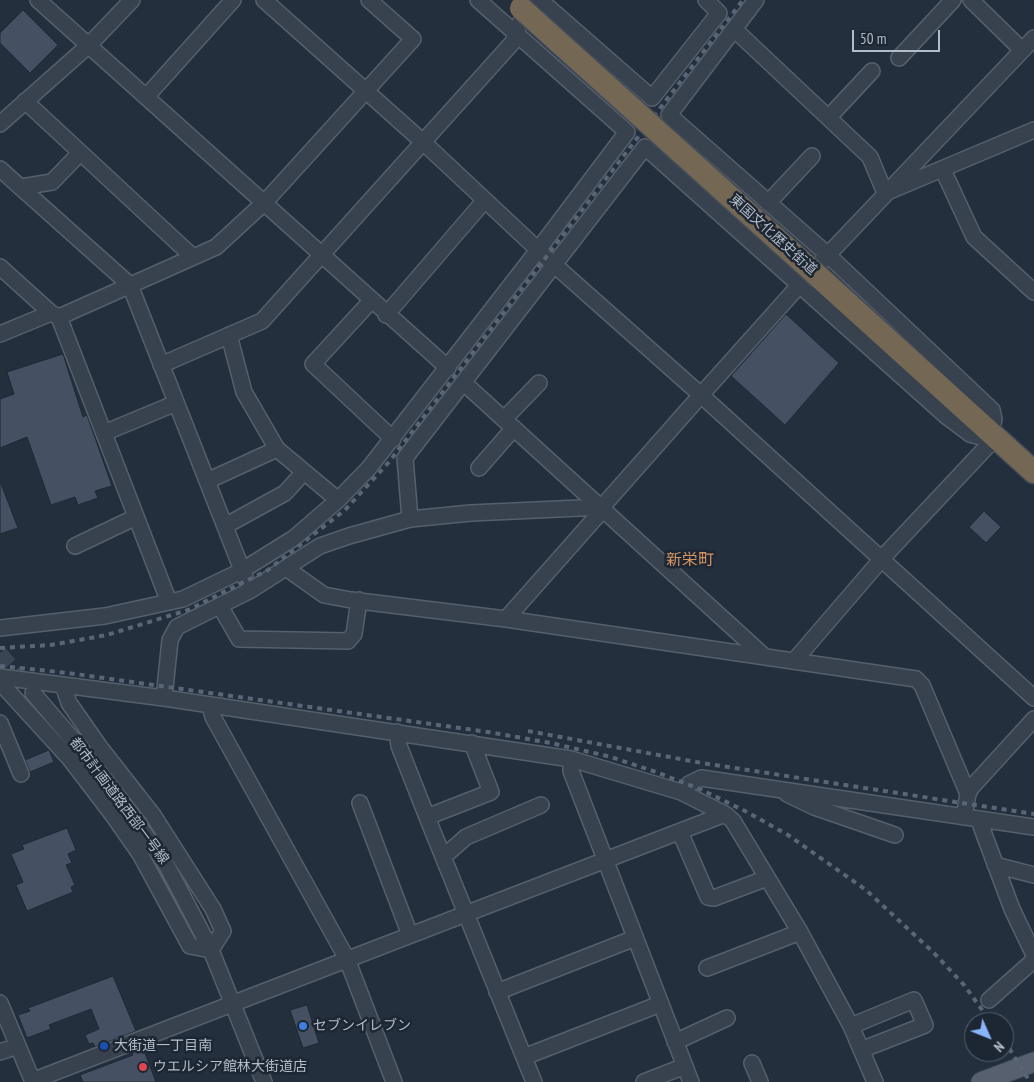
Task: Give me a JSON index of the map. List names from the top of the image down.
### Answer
{
  "streets": {
    "highway": ["東国文化歴史街道"],
    "street": ["都市計画道路西部一号線"]
  },
  "districts": ["新栄町"],
  "places": ["セブンイレブン", "大街道一丁目南", "ウエルシア館林大街道店"],
  "scale_bar": "50 m",
  "north": "bottom right"
}
